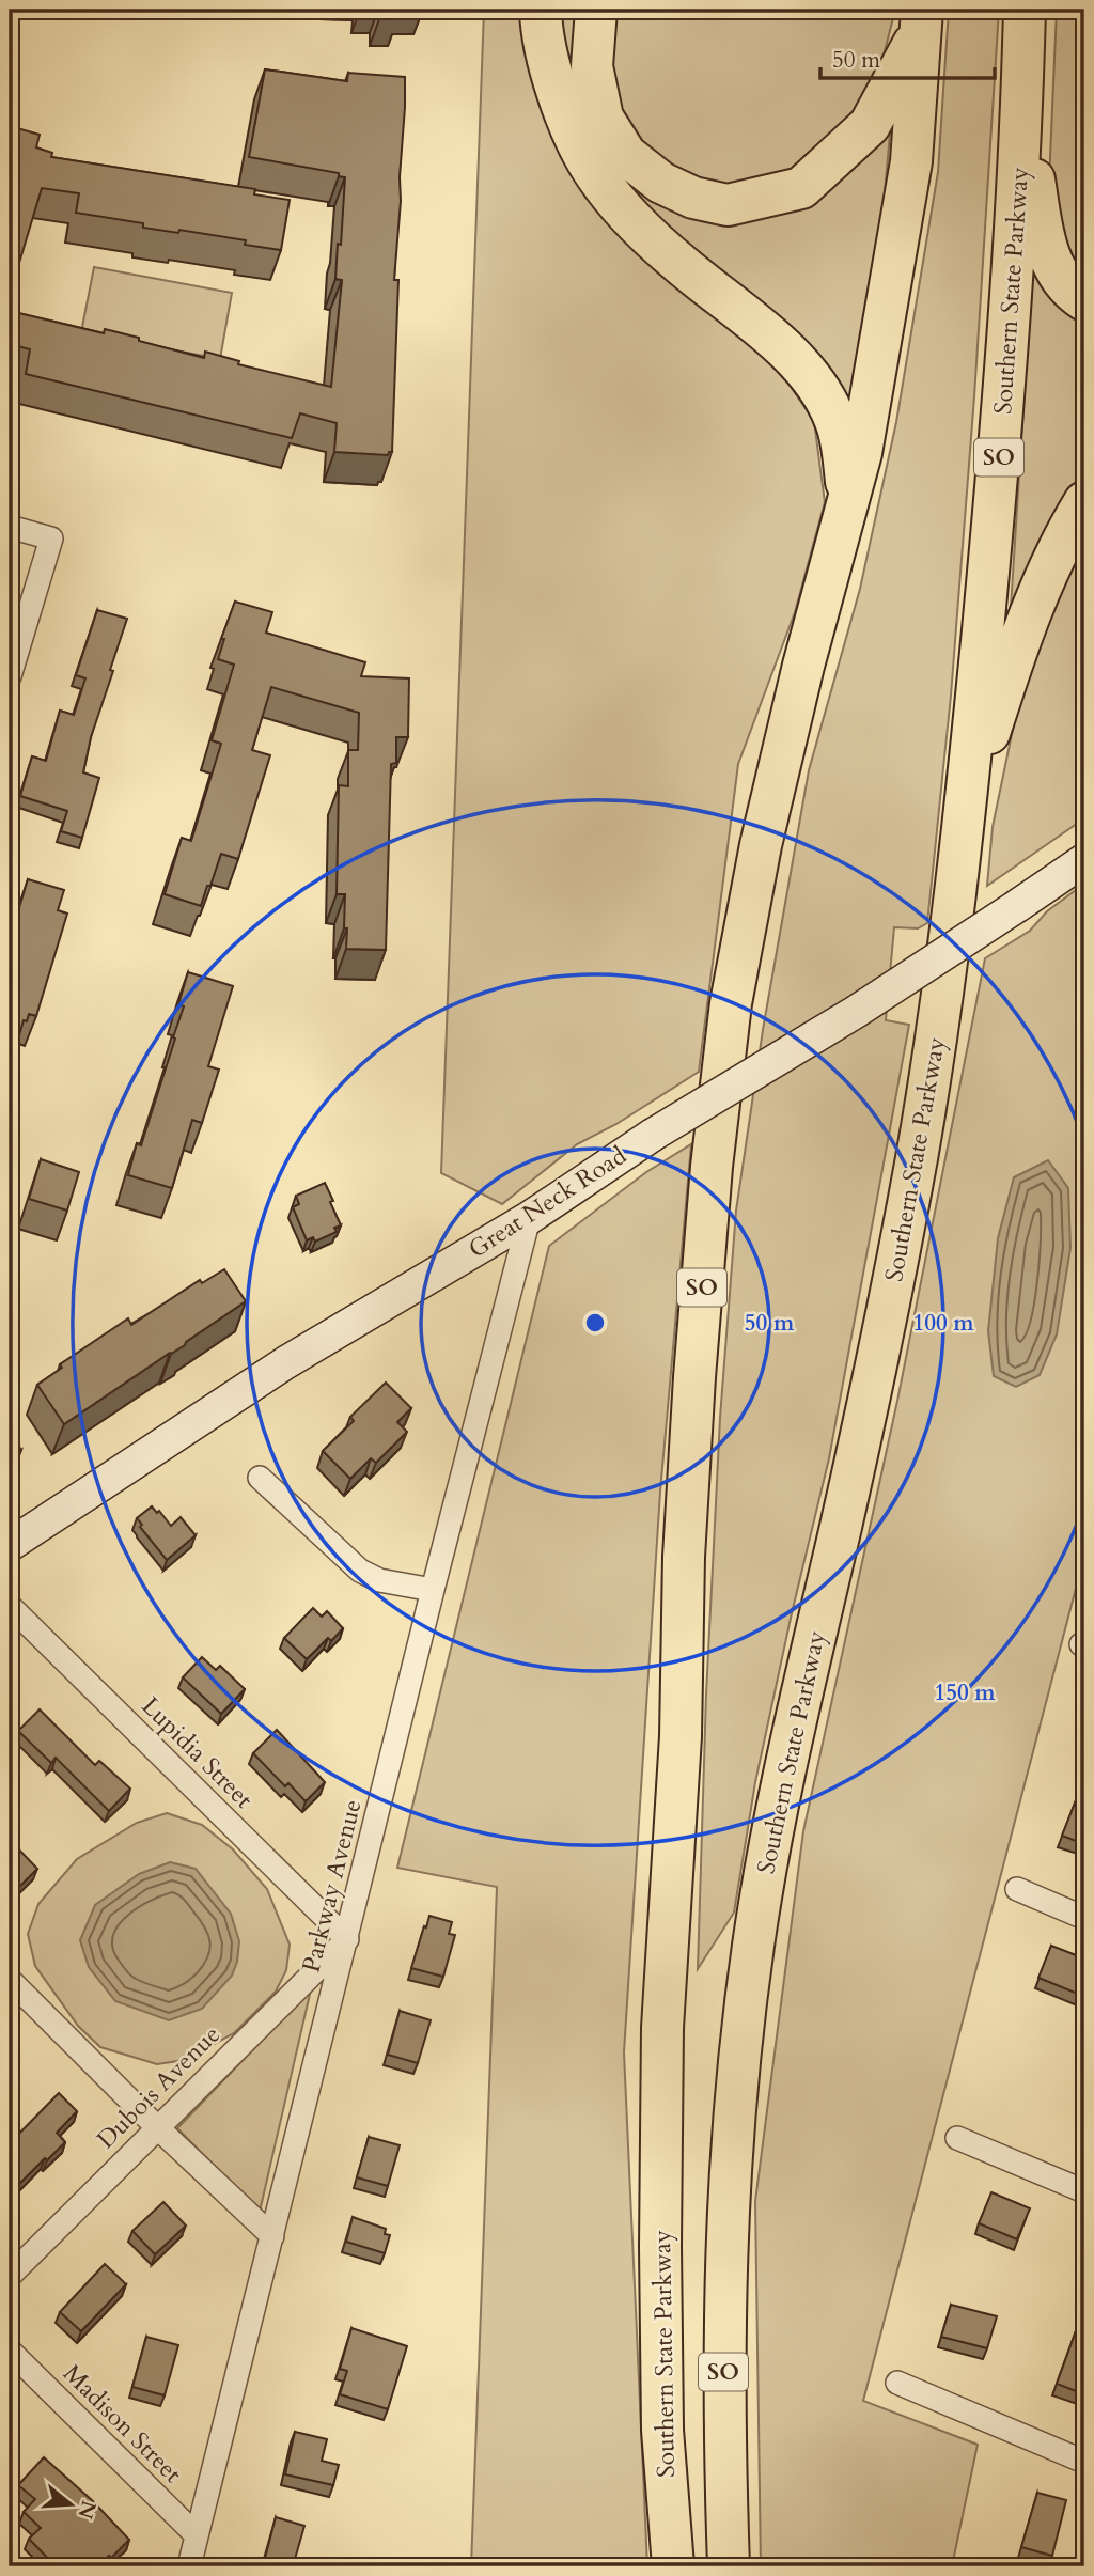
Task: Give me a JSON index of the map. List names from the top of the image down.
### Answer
{
  "streets": {
    "highway": ["Southern State Parkway", "SO"],
    "main road": ["Great Neck Road"],
    "street": [
      "Lupidia Street",
      "Parkway Avenue",
      "Dubois Avenue",
      "Madison Street"
    ]
  },
  "crossings": [
    ["Great Neck Road", "Parkway Avenue"],
    ["Lupidia Street", "Parkway Avenue"],
    ["Lupidia Street", "Dubois Avenue"],
    ["Parkway Avenue", "Dubois Avenue"],
    ["Parkway Avenue", "Madison Street"]
  ],
  "scale_bar": "50 m",
  "north": "right",
  "rings": ["50 m", "100 m", "150 m"]
}
